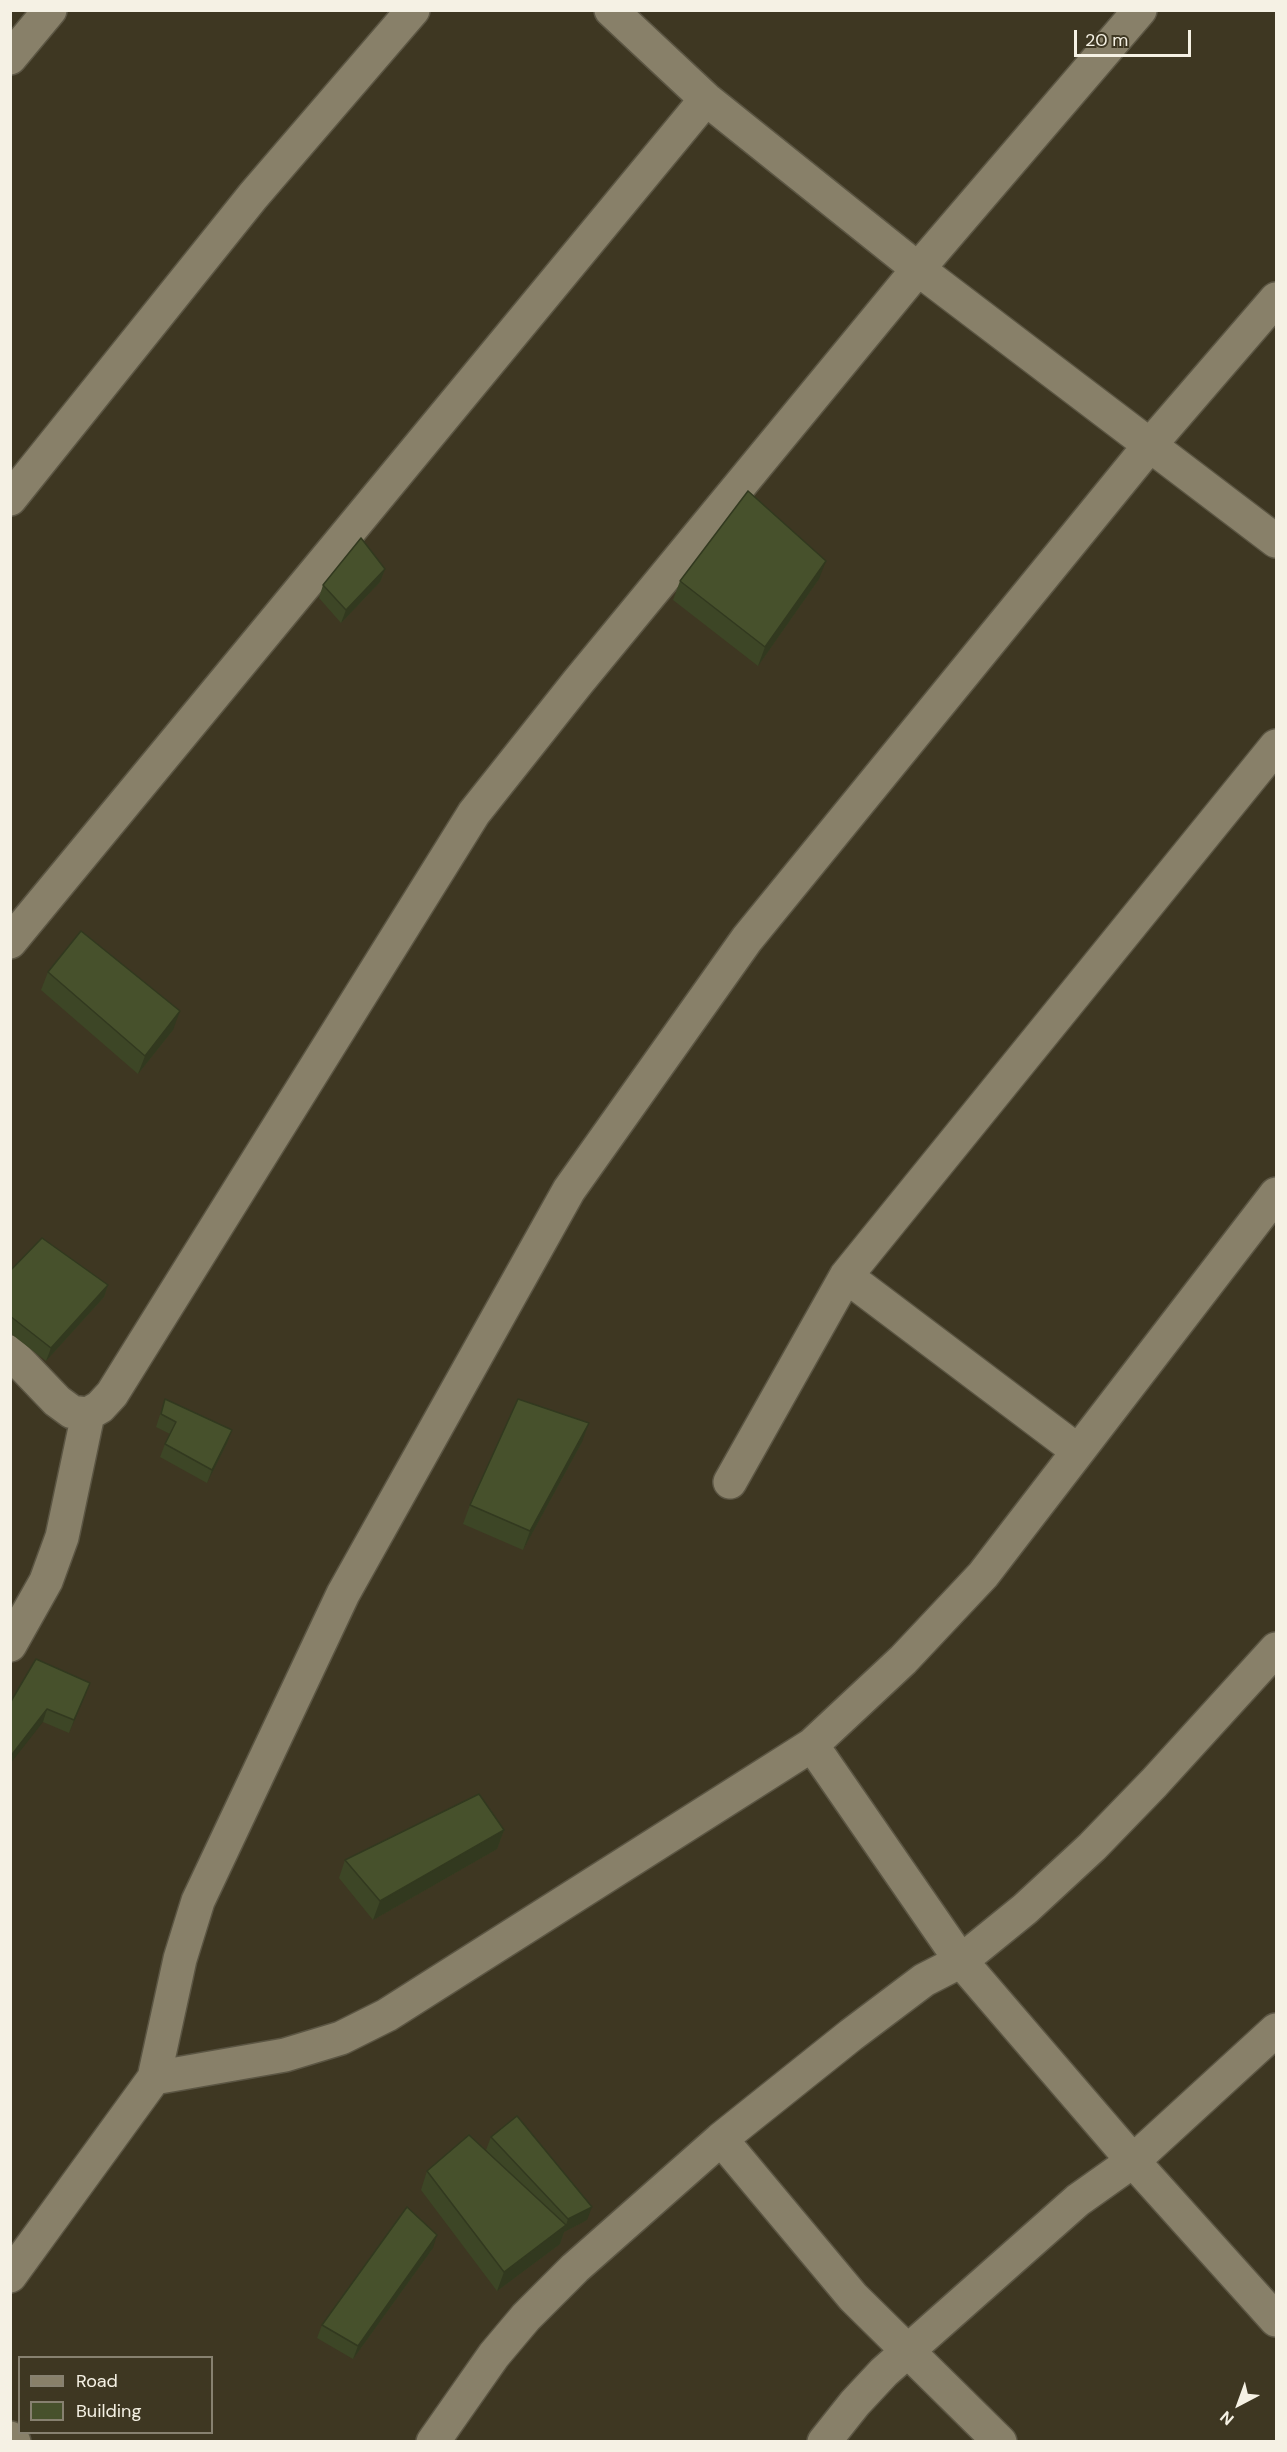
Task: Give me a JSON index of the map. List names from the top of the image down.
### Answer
{
  "legend": ["Road", "Building"],
  "scale_bar": "20 m",
  "north": "bottom left"
}
